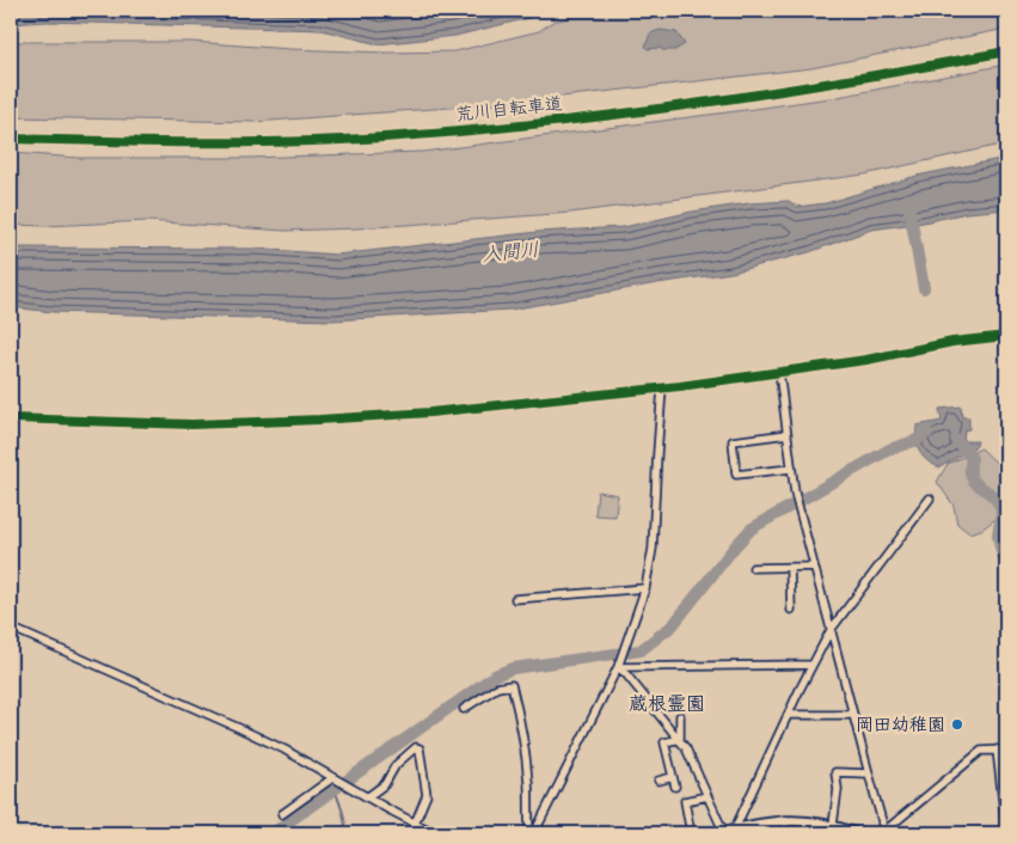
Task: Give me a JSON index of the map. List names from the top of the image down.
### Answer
{
  "streets": {
    "cycle path": ["荒川自転車道"]
  },
  "districts": ["蔵根霊園"],
  "water": ["入間川"],
  "places": ["岡田幼稚園"]
}
